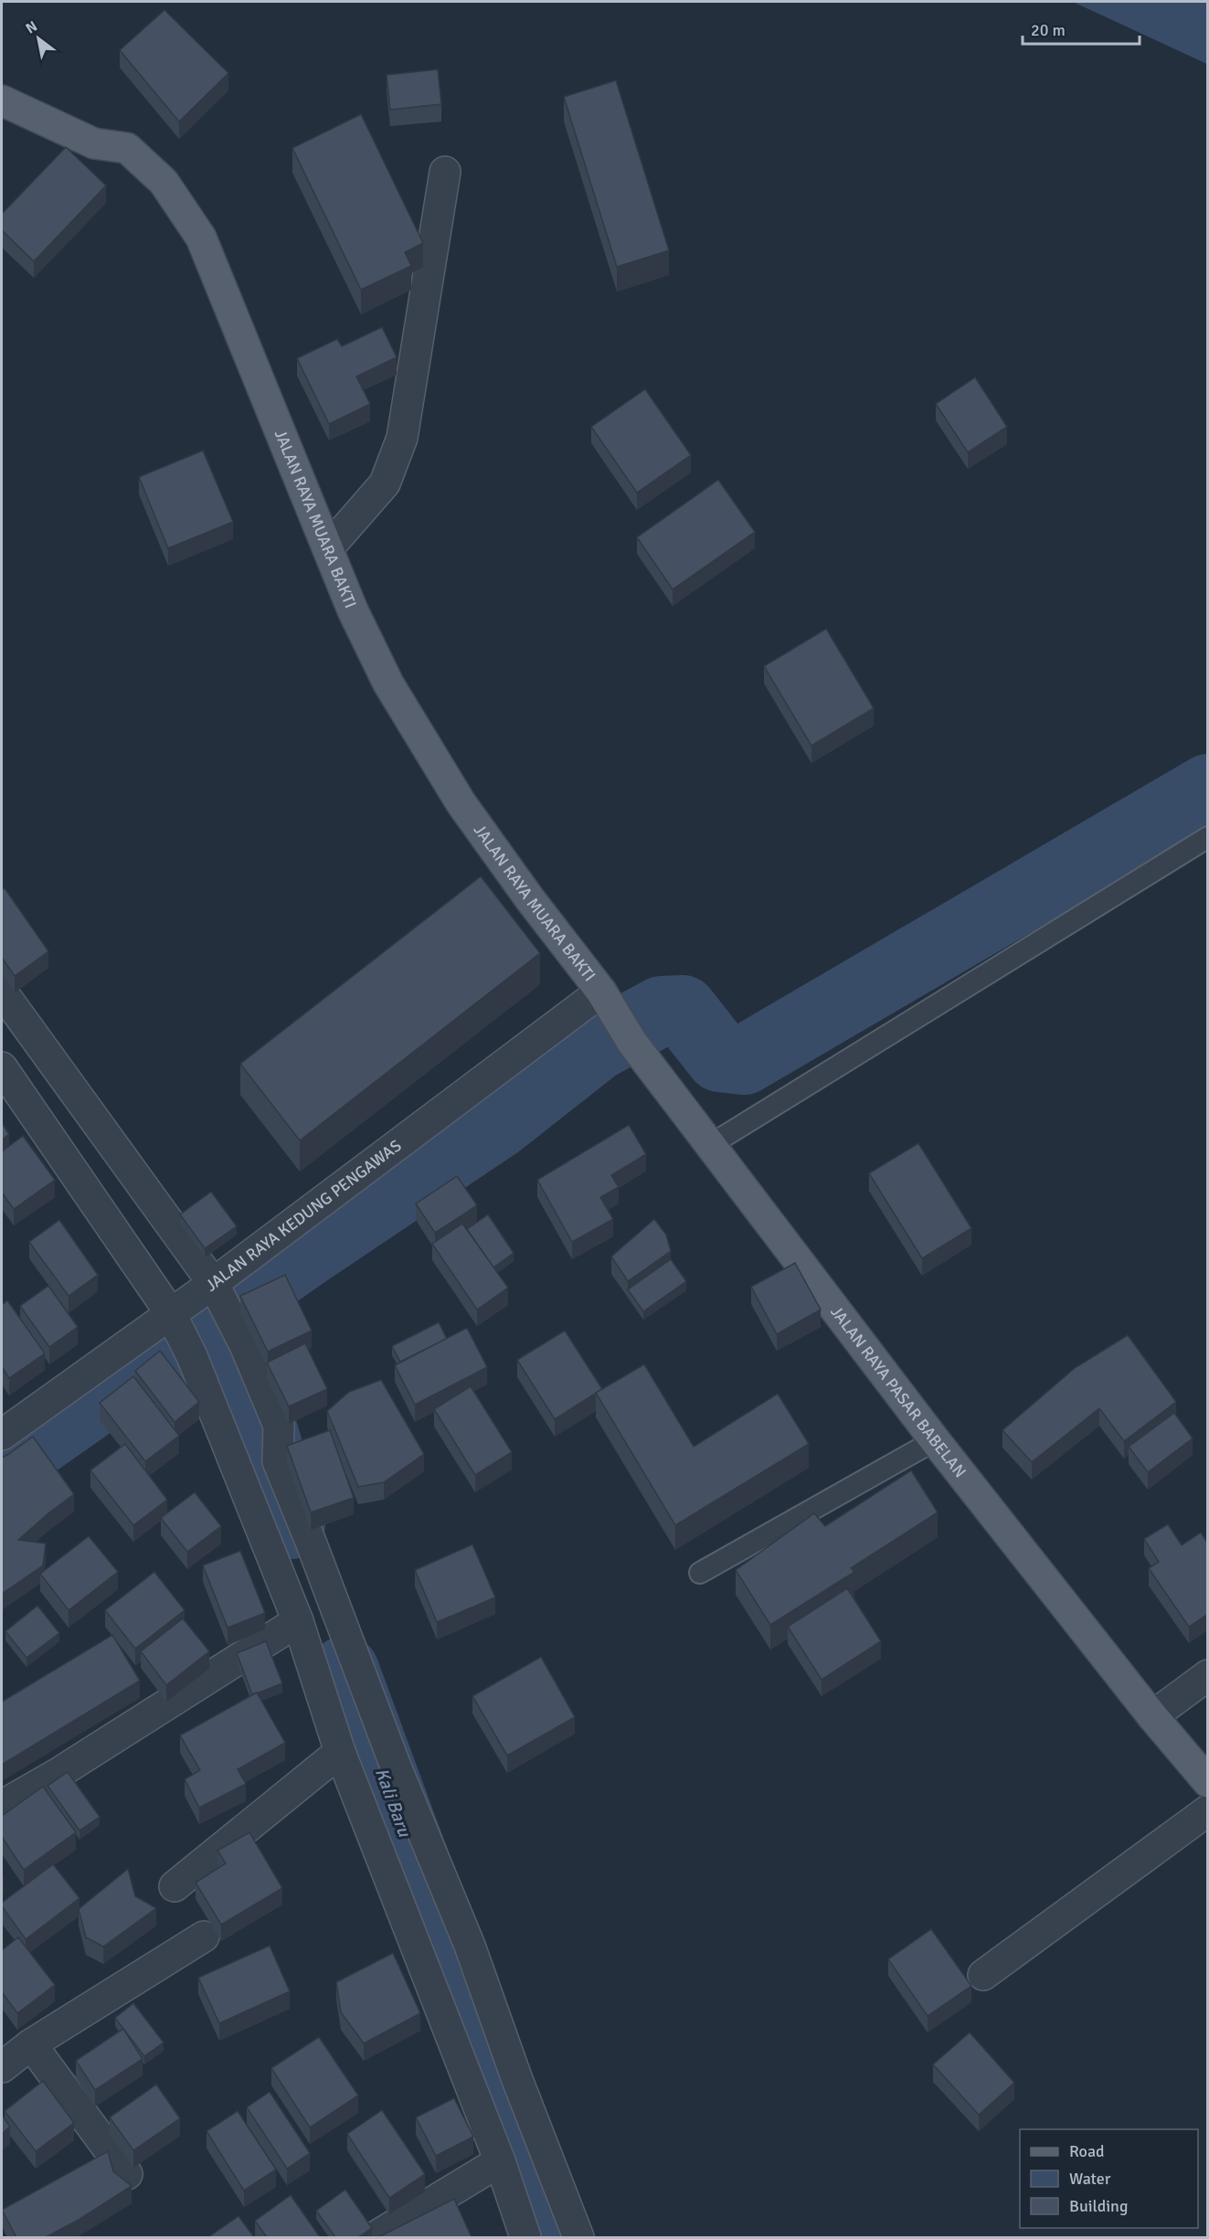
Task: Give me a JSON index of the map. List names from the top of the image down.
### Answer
{
  "streets": {
    "main road": ["JALAN RAYA MUARA BAKTI", "JALAN RAYA PASAR BABELAN"],
    "street": ["JALAN RAYA KEDUNG PENGAWAS"]
  },
  "crossings": [
    ["JALAN RAYA MUARA BAKTI", "JALAN RAYA KEDUNG PENGAWAS"],
    ["JALAN RAYA MUARA BAKTI", "JALAN RAYA PASAR BABELAN"],
    ["JALAN RAYA KEDUNG PENGAWAS", "JALAN RAYA PASAR BABELAN"]
  ],
  "water": ["Kali Baru"],
  "legend": ["Road", "Water", "Building"],
  "scale_bar": "20 m",
  "north": "top left"
}
